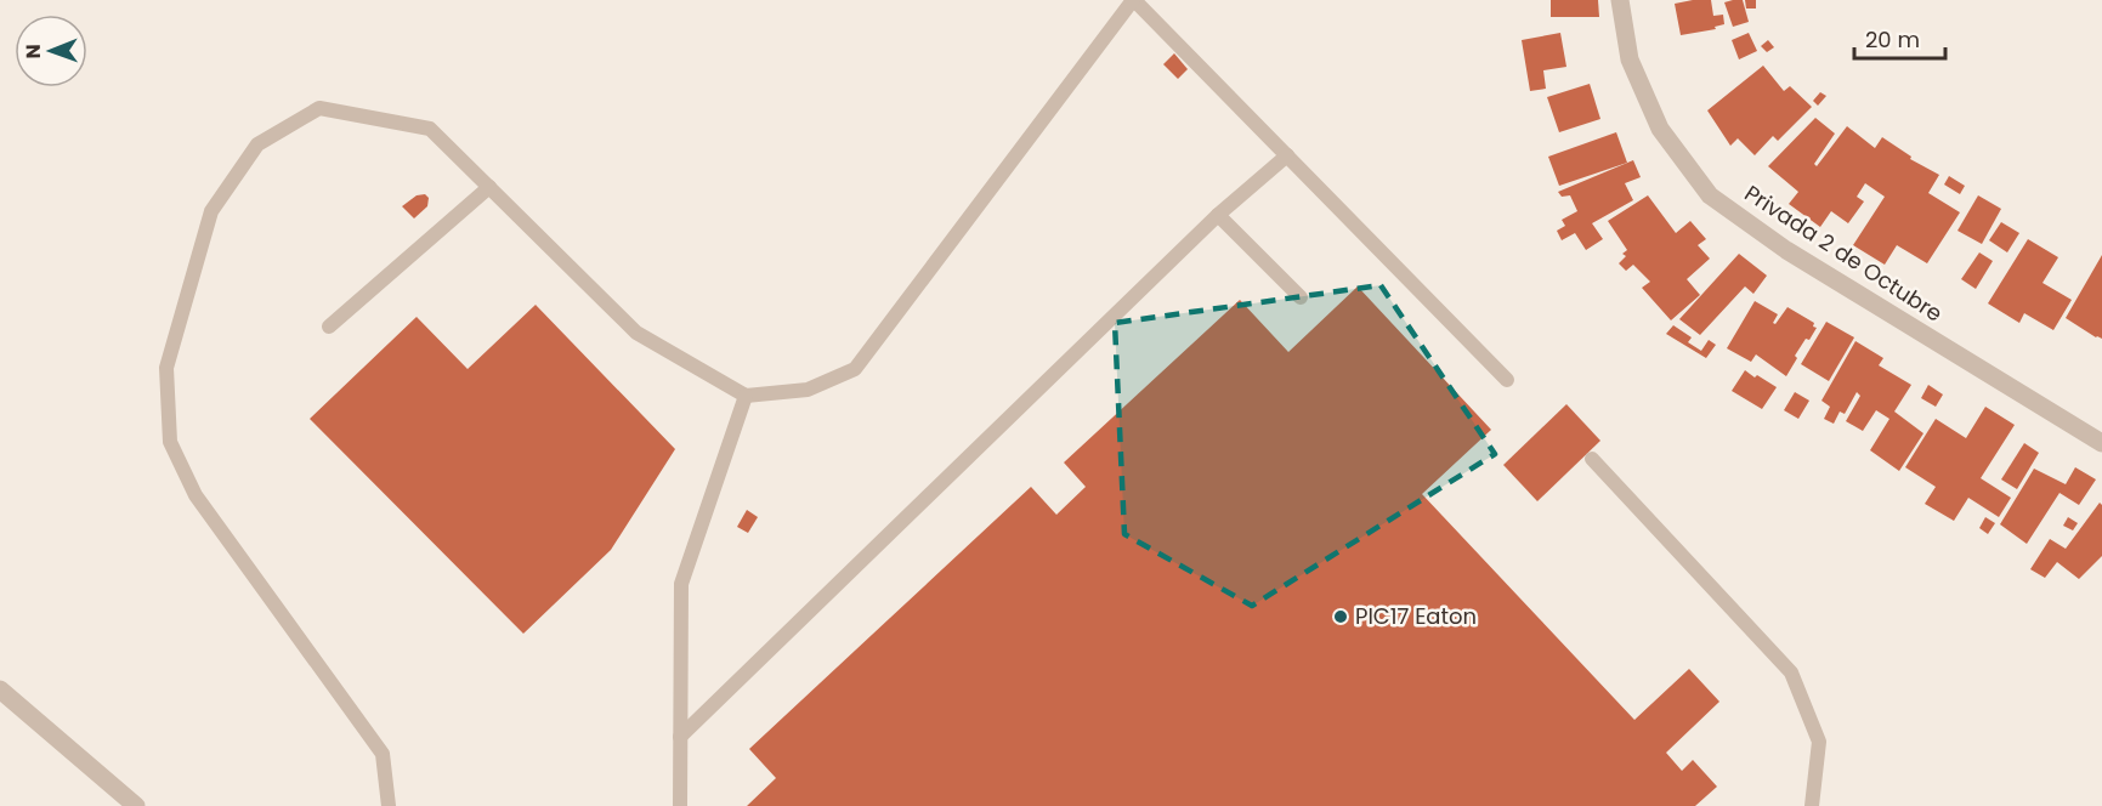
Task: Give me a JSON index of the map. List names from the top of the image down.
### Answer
{
  "streets": {
    "street": ["Privada 2 de Octubre"]
  },
  "places": ["PIC17 Eaton"],
  "scale_bar": "20 m",
  "north": "left"
}
